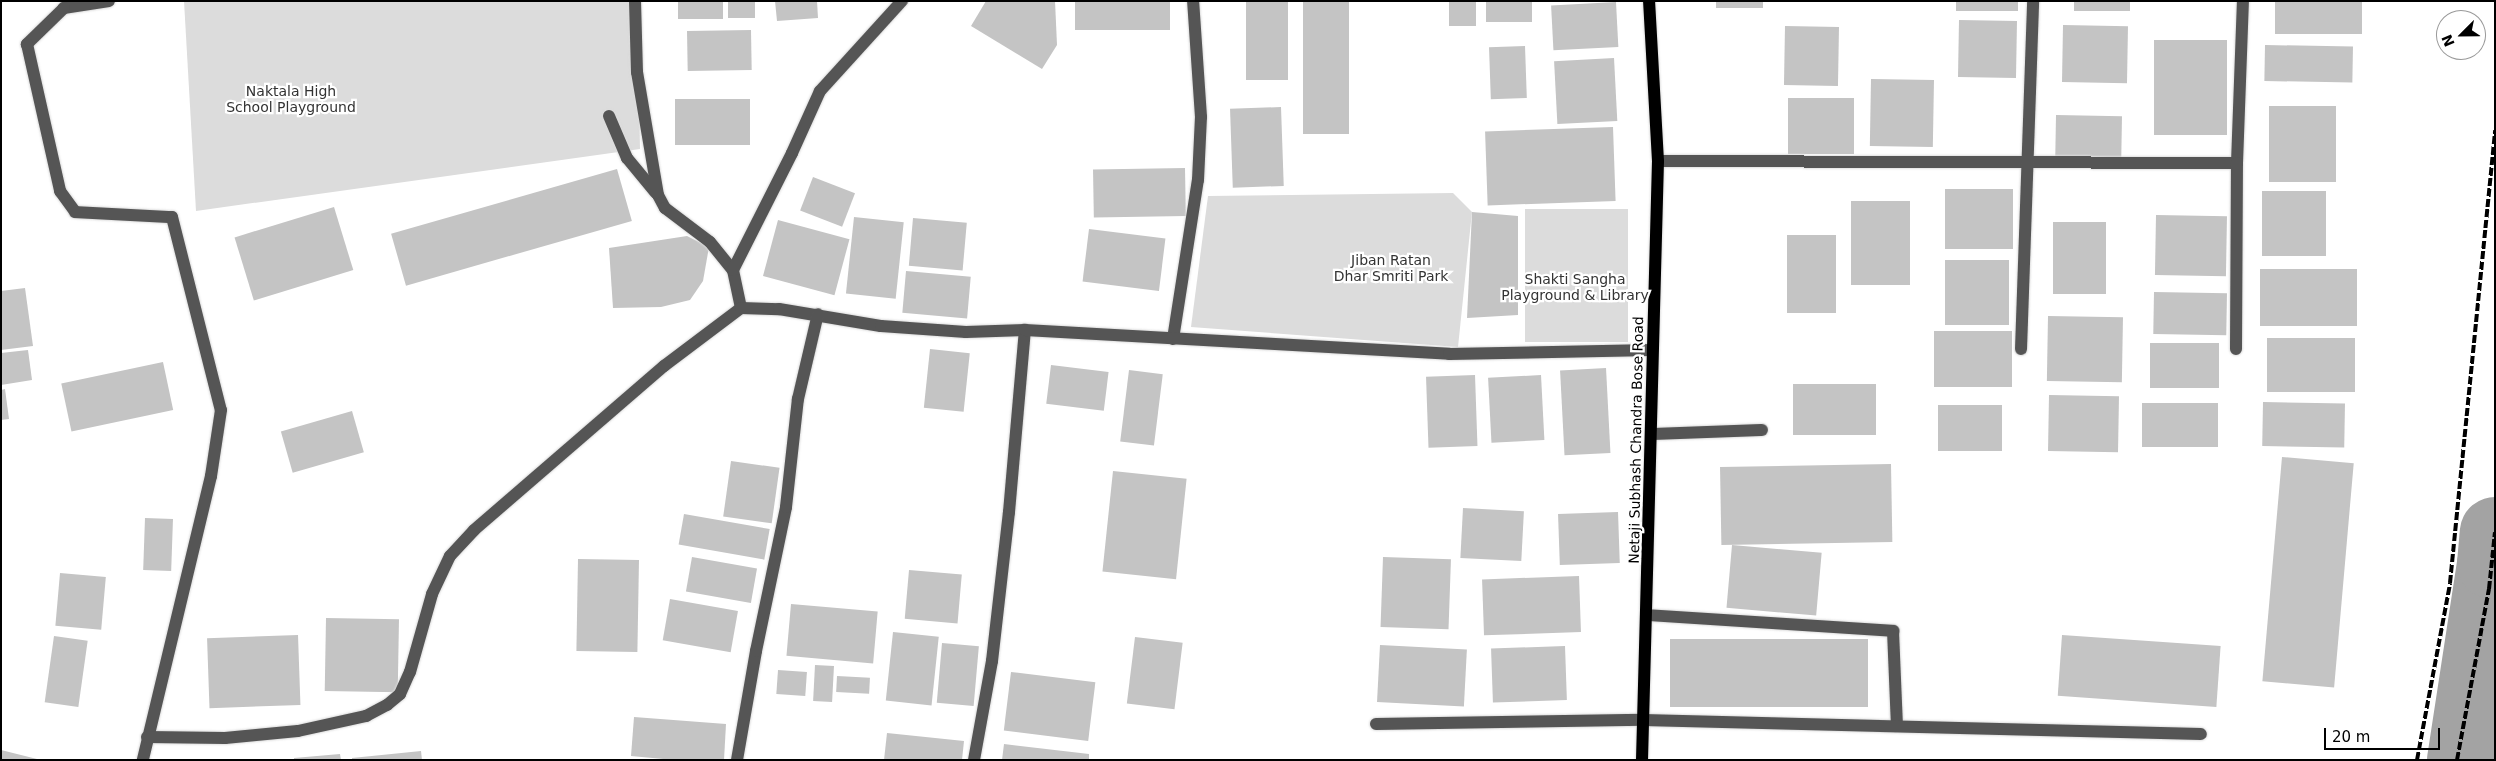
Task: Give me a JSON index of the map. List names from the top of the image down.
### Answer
{
  "streets": {
    "main road": ["Netaji Subhash Chandra Bose Road"]
  },
  "parks": ["Naktala High School Playground", "Jiban Ratan Dhar Smriti Park", "Shakti Sangha Playground & Library"],
  "scale_bar": "20 m",
  "north": "bottom left"
}
